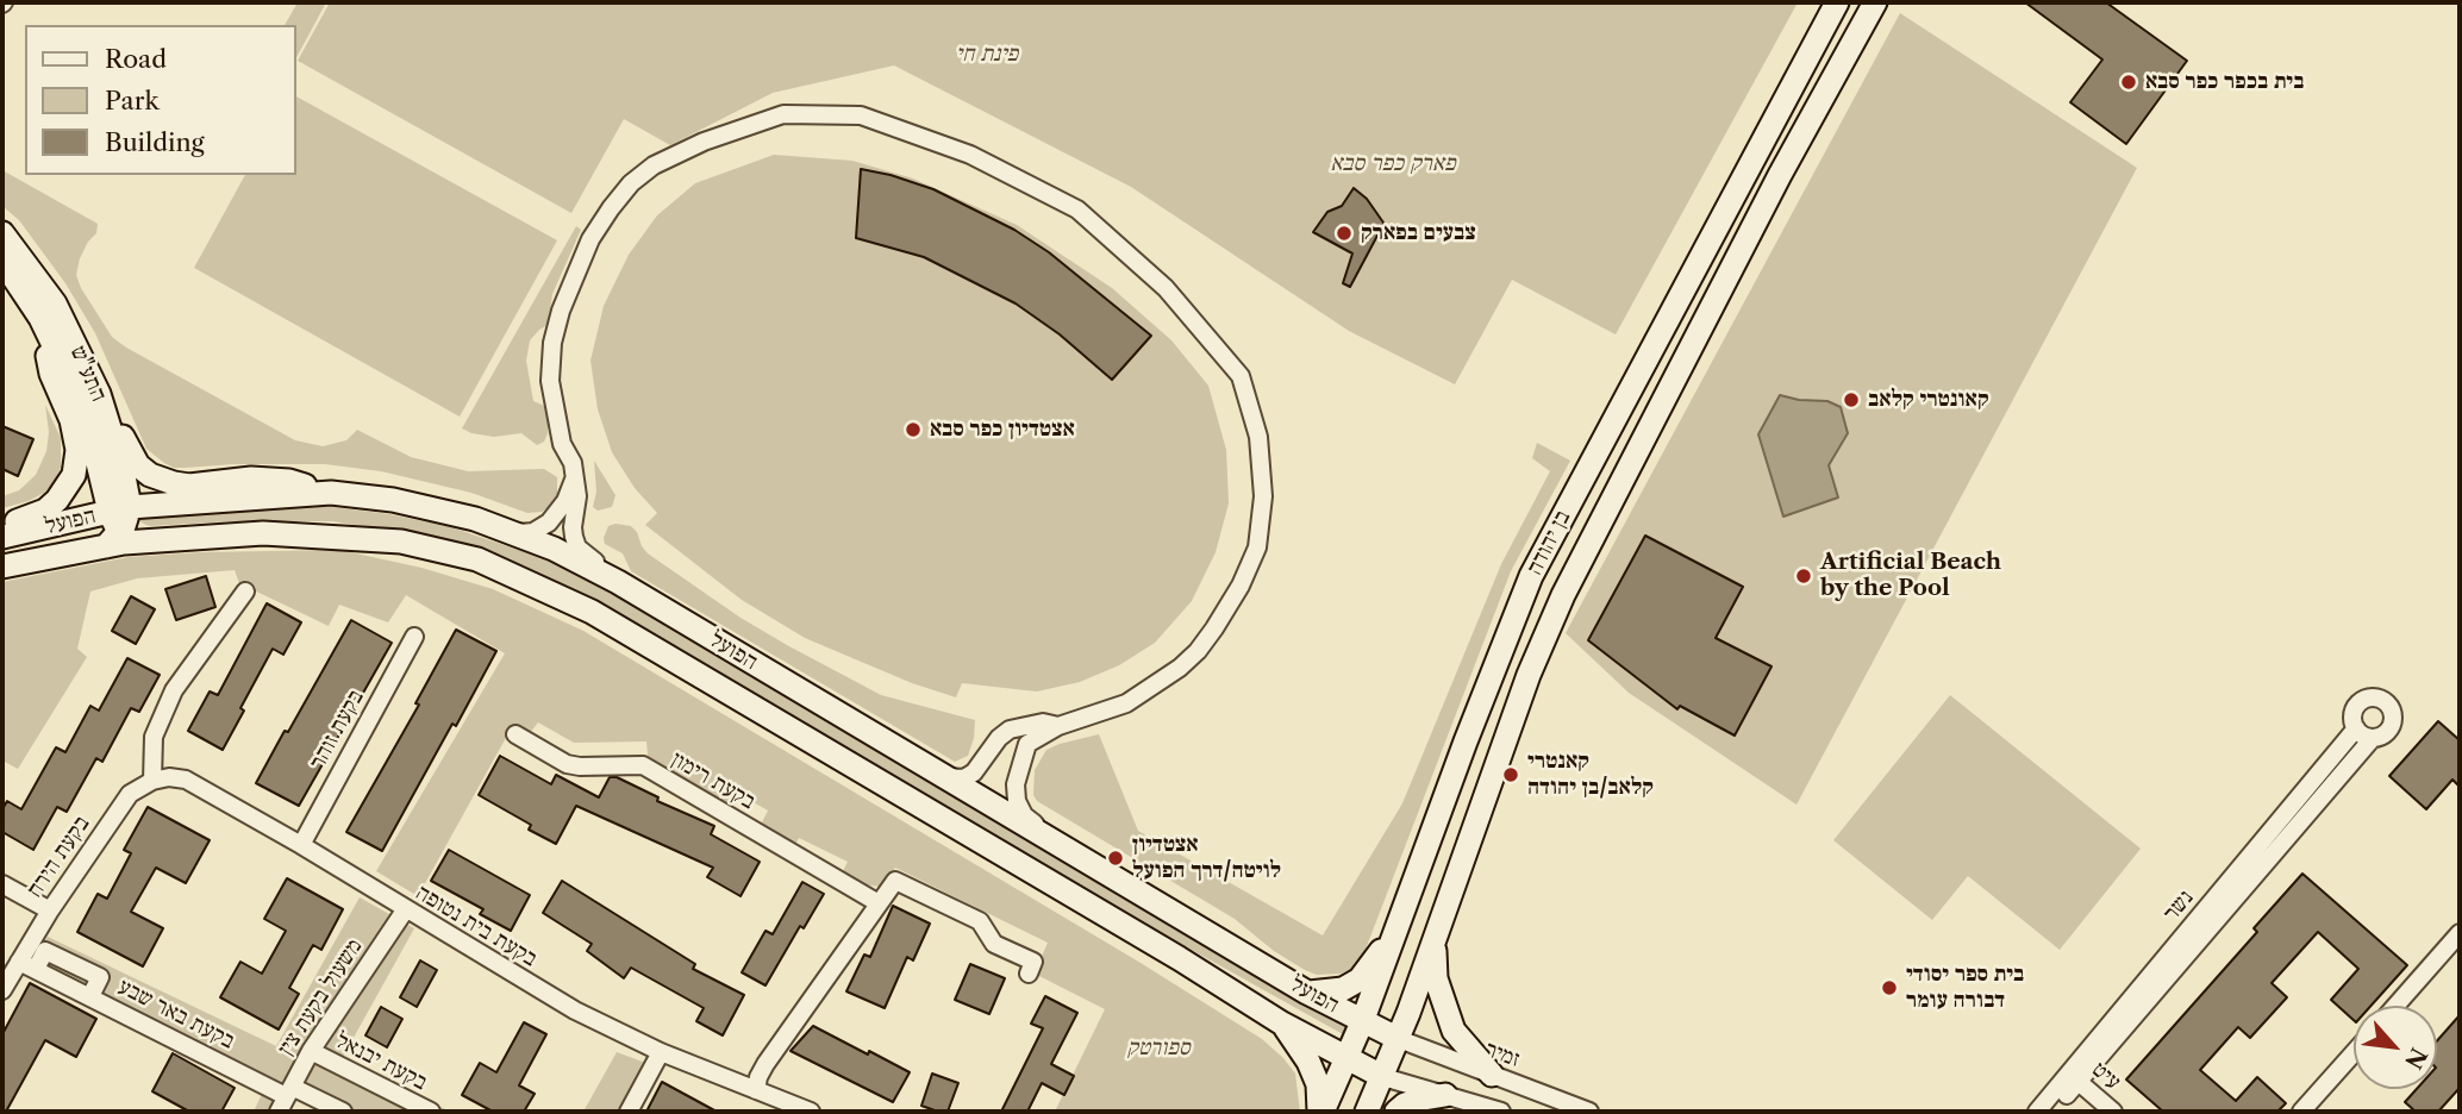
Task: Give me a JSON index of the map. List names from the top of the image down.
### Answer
{
  "streets": {
    "main road": ["התע\"ש", "הפועל", "בן יהודה"],
    "street": [
      "בקעת זוהר",
      "בקעת רימון",
      "בקעת הירח",
      "נשר",
      "בקעת בית נטופה",
      "משעול בקעת צין",
      "בקעת באר שבע",
      "זמיר",
      "בקעת יבנאל",
      "עיט"
    ]
  },
  "crossings": [
    ["התע\"ש", "הפועל"],
    ["הפועל", "בן יהודה"],
    ["הפועל", "זמיר"],
    ["בן יהודה", "זמיר"],
    ["בקעת זוהר", "בקעת בית נטופה"],
    ["בקעת הירח", "בקעת בית נטופה"],
    ["בקעת הירח", "בקעת באר שבע"],
    ["נשר", "עיט"],
    ["בקעת בית נטופה", "משעול בקעת צין"],
    ["משעול בקעת צין", "בקעת באר שבע"],
    ["משעול בקעת צין", "בקעת יבנאל"]
  ],
  "parks": ["פינת חי", "פארק כפר סבא", "ספורטק"],
  "places": [
    "בית בכפר כפר סבא",
    "צבעים בפארק",
    "קאונטרי קלאב",
    "אצטדיון כפר סבא",
    "Artificial Beach by the Pool",
    "קאנטרי קלאב/בן יהודה",
    "אצטדיון לויטה/דרך הפועל",
    "בית ספר יסודי דבורה עומר"
  ],
  "legend": ["Road", "Park", "Building"],
  "north": "bottom right"
}
